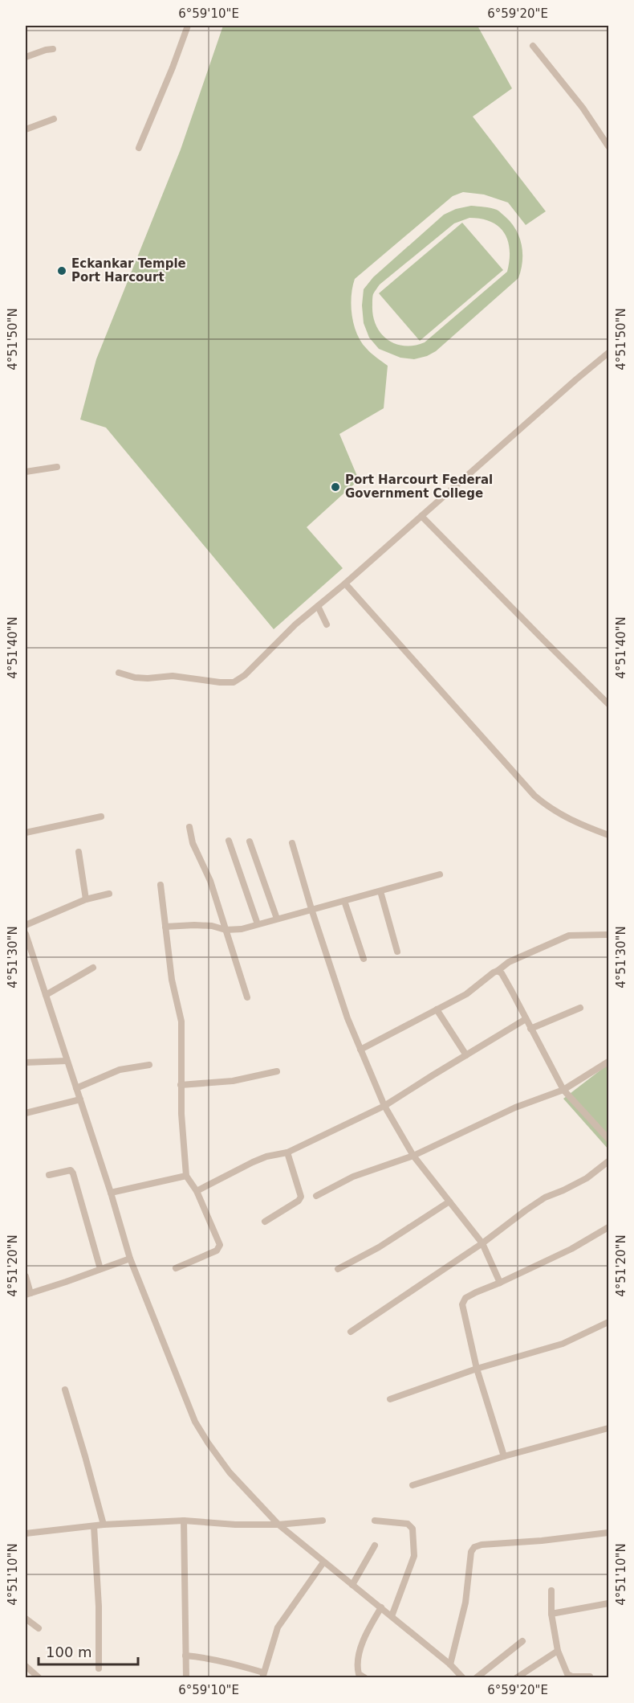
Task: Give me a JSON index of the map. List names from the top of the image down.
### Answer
{
  "places": ["Eckankar Temple Port Harcourt", "Port Harcourt Federal Government College"],
  "scale_bar": "100 m",
  "coordinates": [
    "6°59'10\"E",
    "6°59'20\"E",
    "4°51'50\"N",
    "4°51'40\"N",
    "4°51'30\"N",
    "4°51'20\"N",
    "4°51'10\"N"
  ]
}
